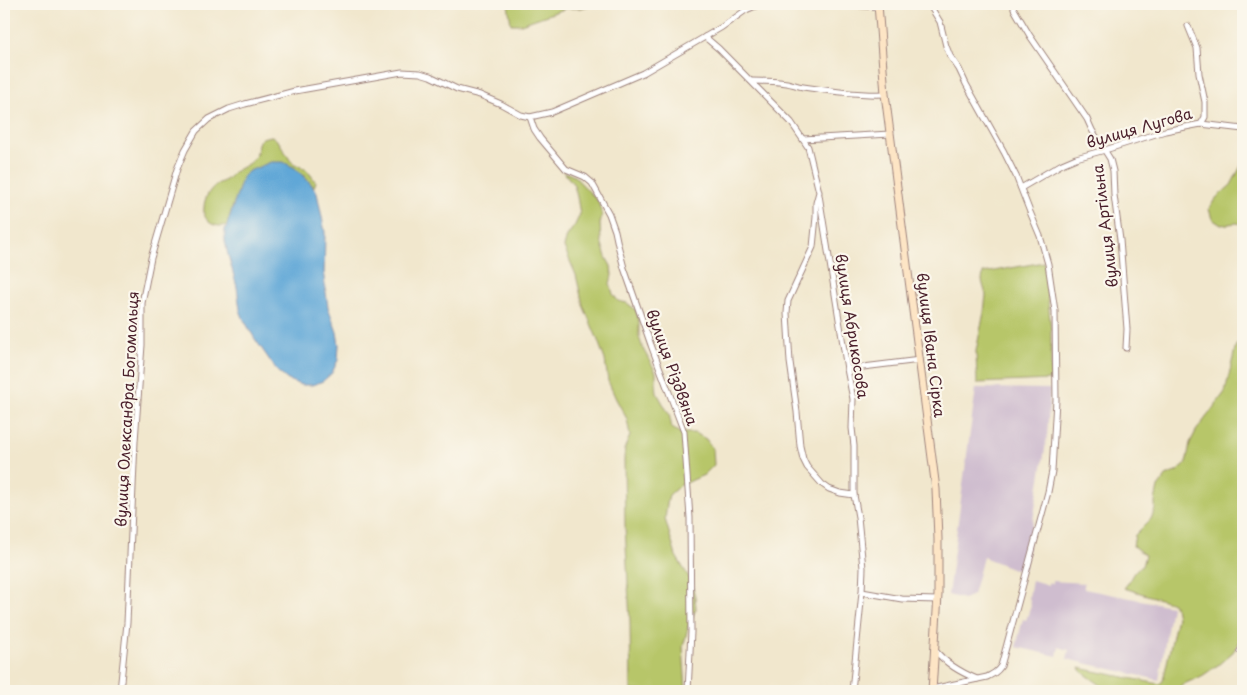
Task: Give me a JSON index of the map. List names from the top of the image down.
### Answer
{
  "streets": {
    "street": [
      "вулиця Лугова",
      "вулиця Артільна",
      "вулиця Абрикосова",
      "вулиця Івана Сірка",
      "вулиця Різдвяна",
      "вулиця Олександра Богомольця"
    ]
  },
  "crossings": [
    ["вулиця Лугова", "вулиця Артільна"],
    ["вулиця Різдвяна", "вулиця Олександра Богомольця"]
  ]
}
